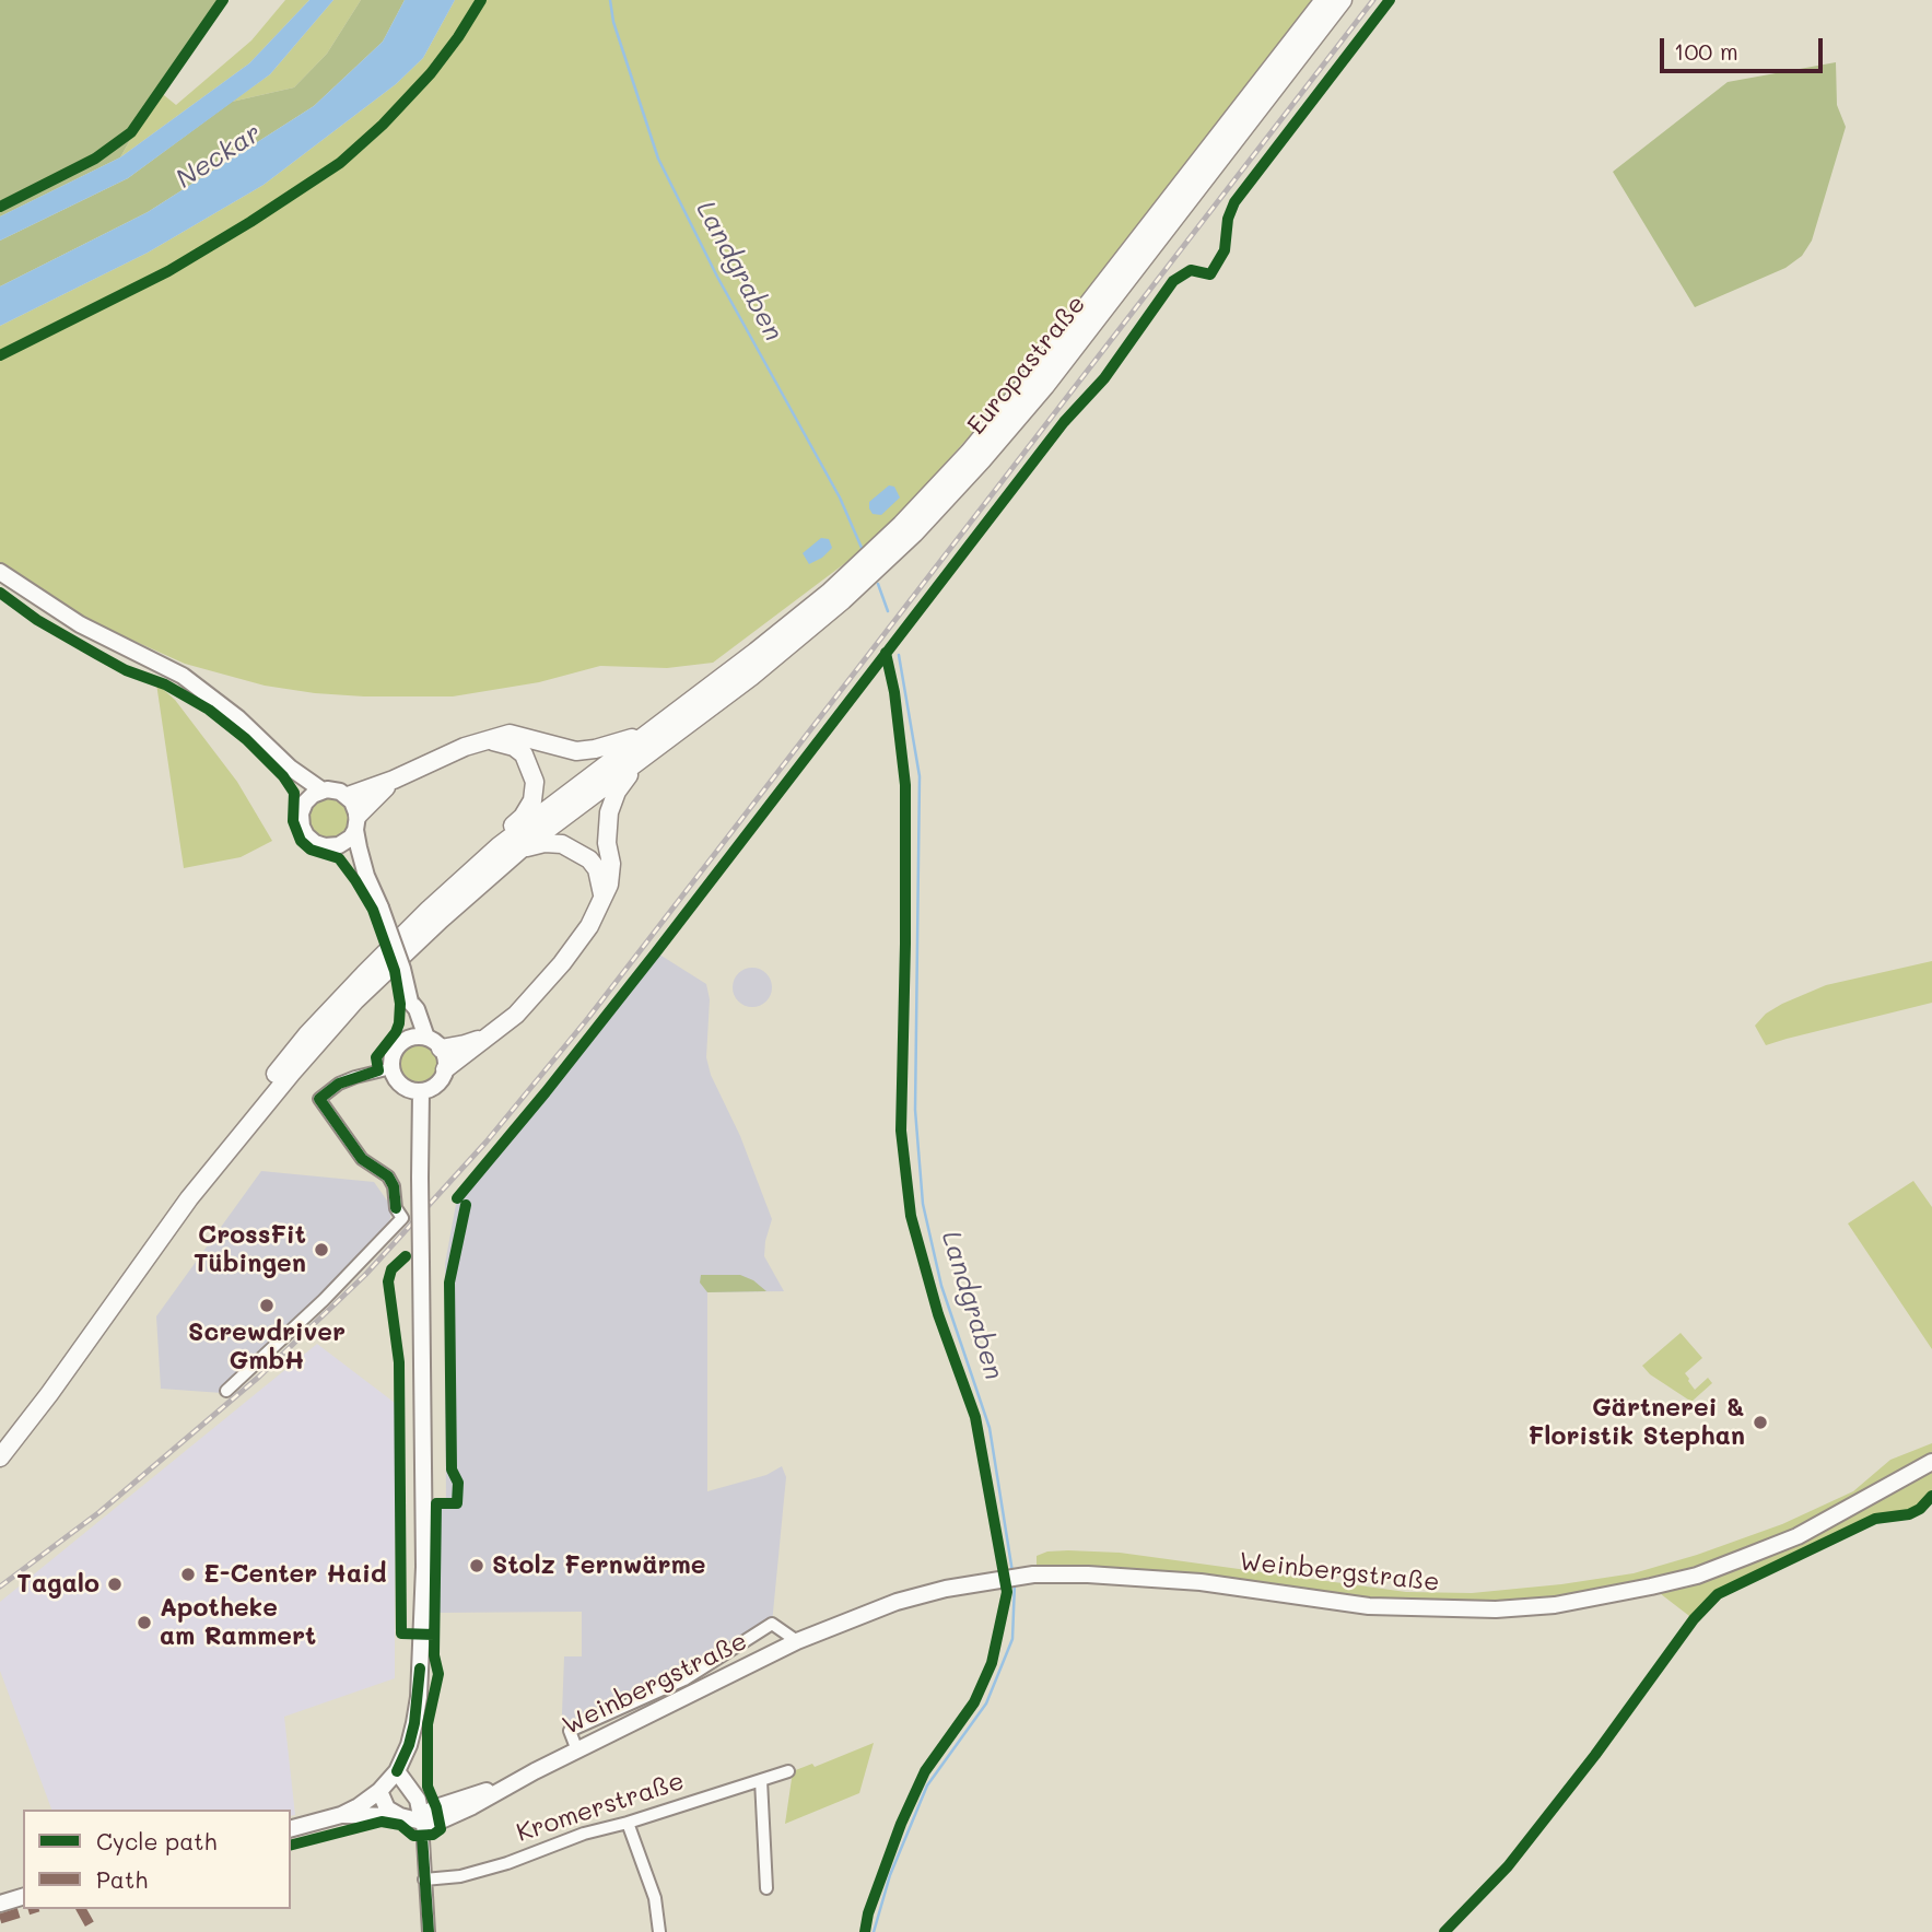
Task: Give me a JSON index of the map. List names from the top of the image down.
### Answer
{
  "streets": {
    "main road": ["Europastraße"],
    "street": ["Weinbergstraße", "Kromerstraße"]
  },
  "water": ["Neckar", "Landgraben"],
  "places": [
    "CrossFit Tübingen",
    "Screwdriver GmbH",
    "Gärtnerei & Floristik Stephan",
    "Stolz Fernwärme",
    "E-Center Haid",
    "Tagalo",
    "Apotheke am Rammert"
  ],
  "legend": ["Cycle path", "Path"],
  "scale_bar": "100 m"
}
